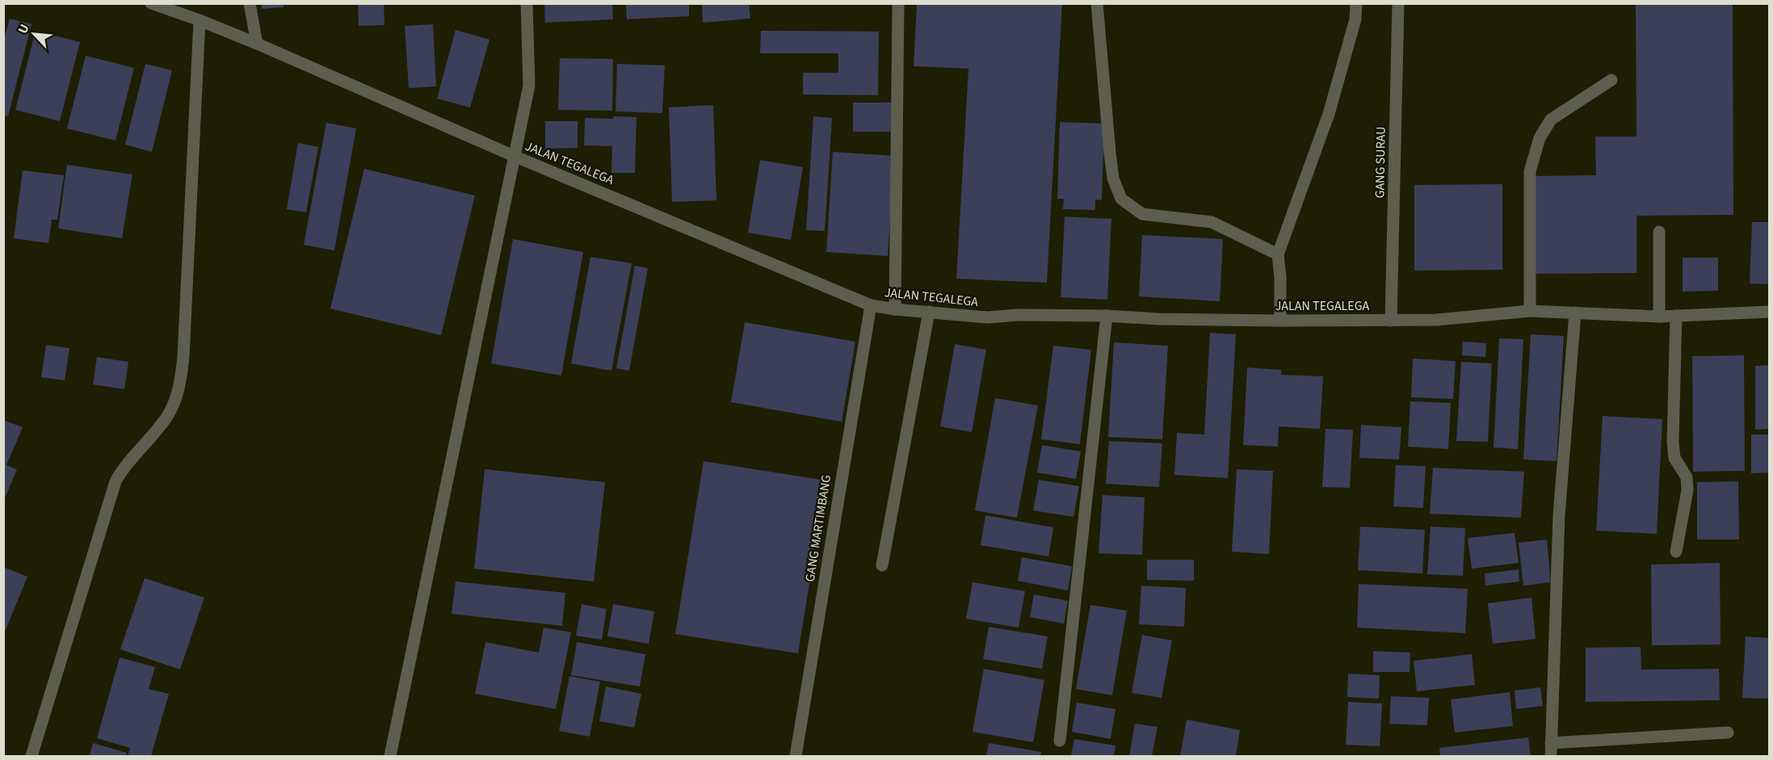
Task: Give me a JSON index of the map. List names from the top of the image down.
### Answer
{
  "streets": {
    "street": ["GANG SURAU", "JALAN TEGALEGA", "GANG MARTIMBANG"]
  },
  "crossings": [
    ["GANG SURAU", "JALAN TEGALEGA"],
    ["JALAN TEGALEGA", "GANG MARTIMBANG"]
  ],
  "north": "top left"
}
